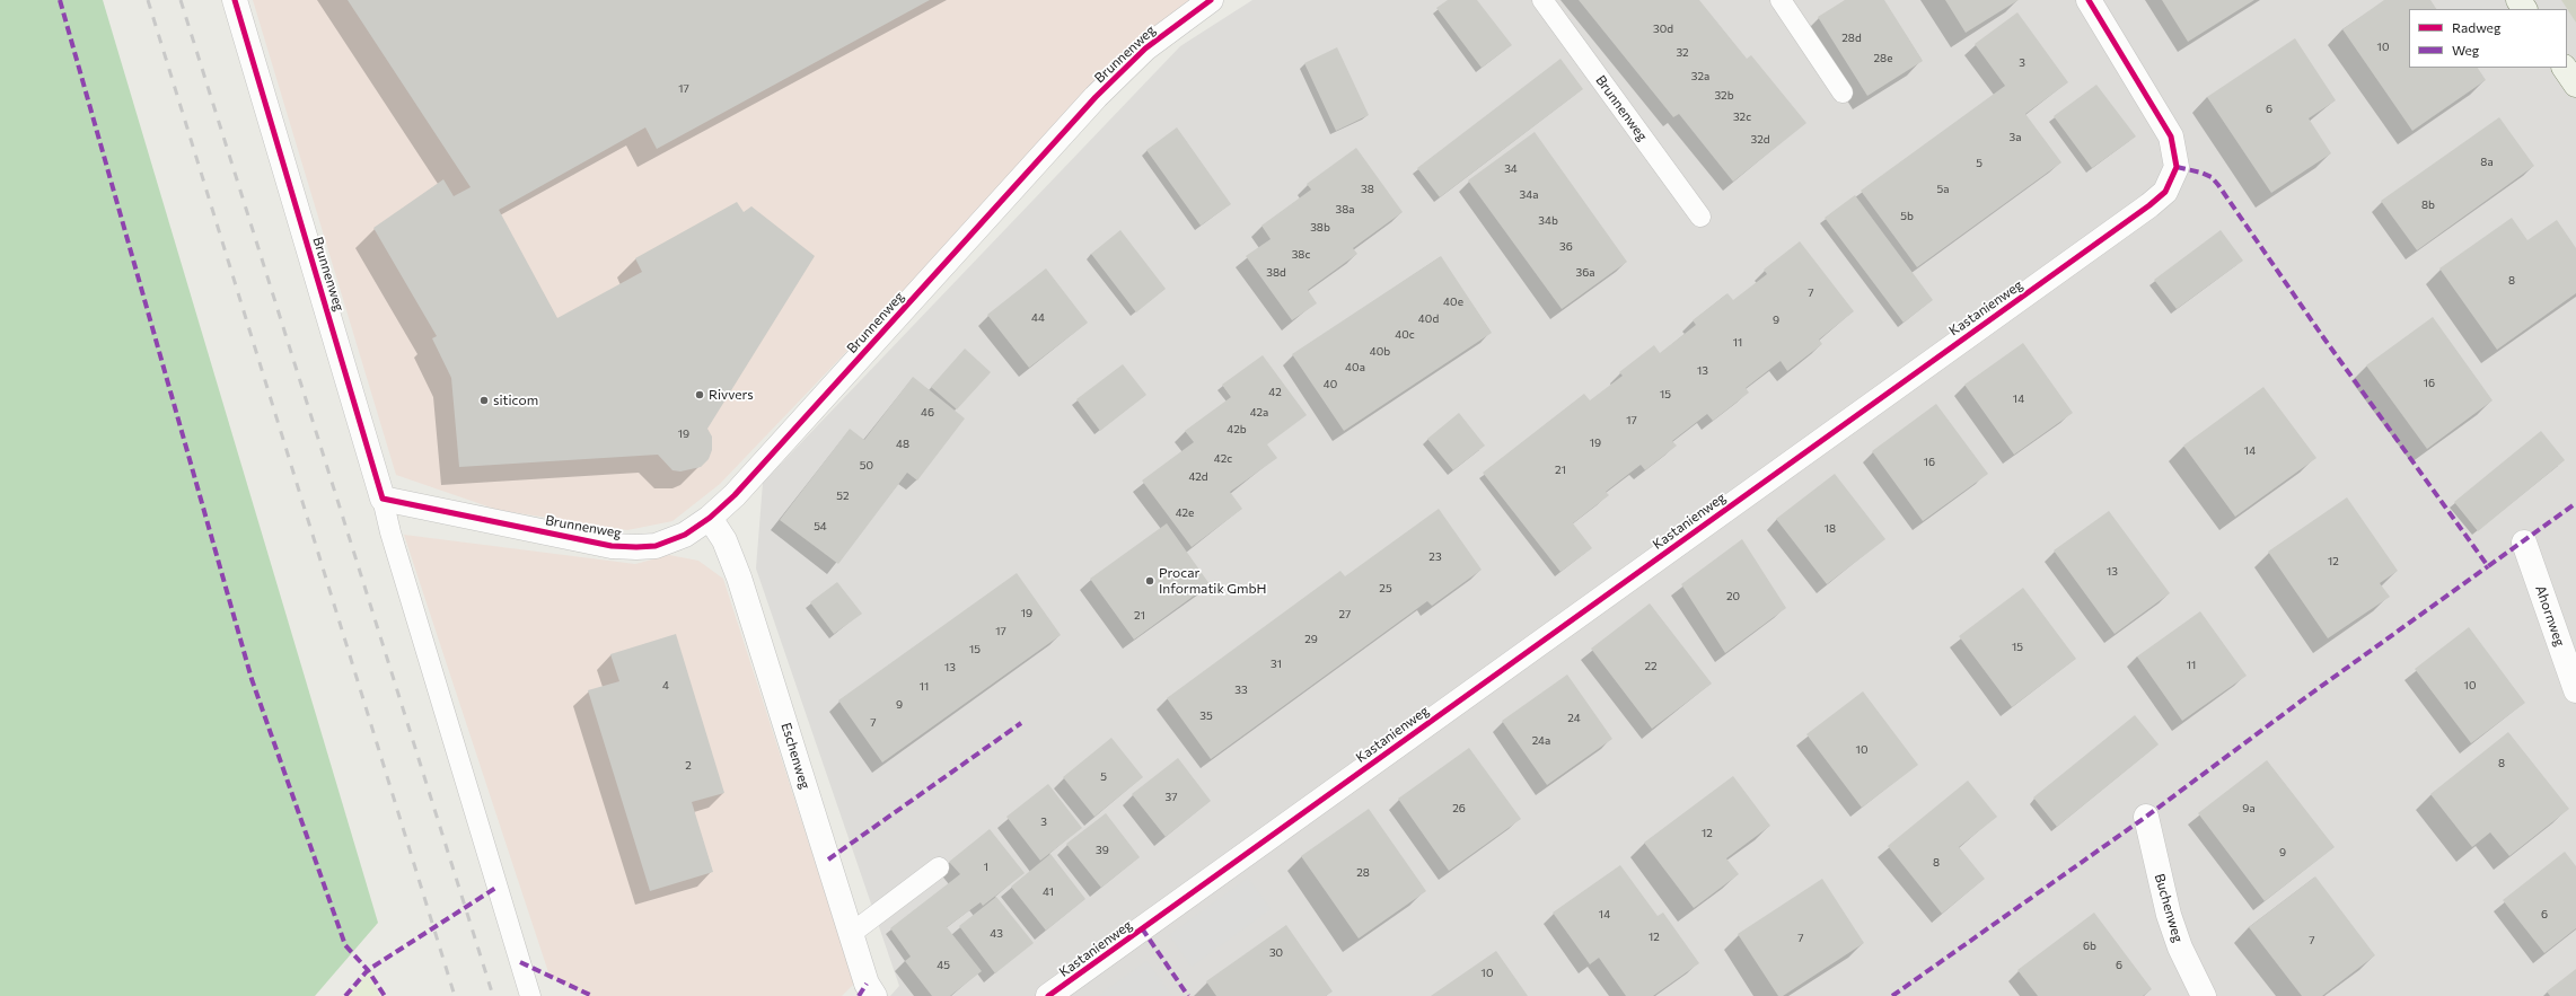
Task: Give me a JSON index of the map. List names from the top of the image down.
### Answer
{
  "streets": {
    "street": [
      "Brunnenweg",
      "Kastanienweg",
      "Ahornweg",
      "Eschenweg",
      "Buchenweg"
    ]
  },
  "crossings": [
    ["Brunnenweg", "Eschenweg"]
  ],
  "places": ["Rivvers", "siticom", "Procar Informatik GmbH"],
  "house_numbers": [
    "30d",
    "28d",
    "10",
    "32",
    "28e",
    "3",
    "32a",
    "17",
    "32b",
    "6",
    "32c",
    "3a",
    "32d",
    "8a",
    "5",
    "34",
    "38",
    "5a",
    "34a",
    "8b",
    "38a",
    "5b",
    "34b",
    "38b",
    "36",
    "38c",
    "38d",
    "36a",
    "8",
    "7",
    "40e",
    "44",
    "40d",
    "9",
    "40c",
    "11",
    "40b",
    "40a",
    "13",
    "16",
    "40",
    "42",
    "15",
    "14",
    "46",
    "42a",
    "17",
    "42b",
    "19",
    "19",
    "48",
    "14",
    "42c",
    "16",
    "50",
    "21",
    "42d",
    "52",
    "42e",
    "54",
    "18",
    "23",
    "12",
    "13",
    "25",
    "20",
    "19",
    "27",
    "21",
    "17",
    "29",
    "15",
    "15",
    "31",
    "11",
    "22",
    "13",
    "4",
    "10",
    "11",
    "33",
    "9",
    "35",
    "24",
    "7",
    "24a",
    "10",
    "8",
    "2",
    "5",
    "37",
    "26",
    "9a",
    "3",
    "12",
    "39",
    "9",
    "8",
    "1",
    "28",
    "41",
    "14",
    "6",
    "43",
    "12",
    "7",
    "7",
    "6b",
    "30",
    "45",
    "6",
    "10"
  ],
  "legend": ["Radweg", "Weg"]
}
